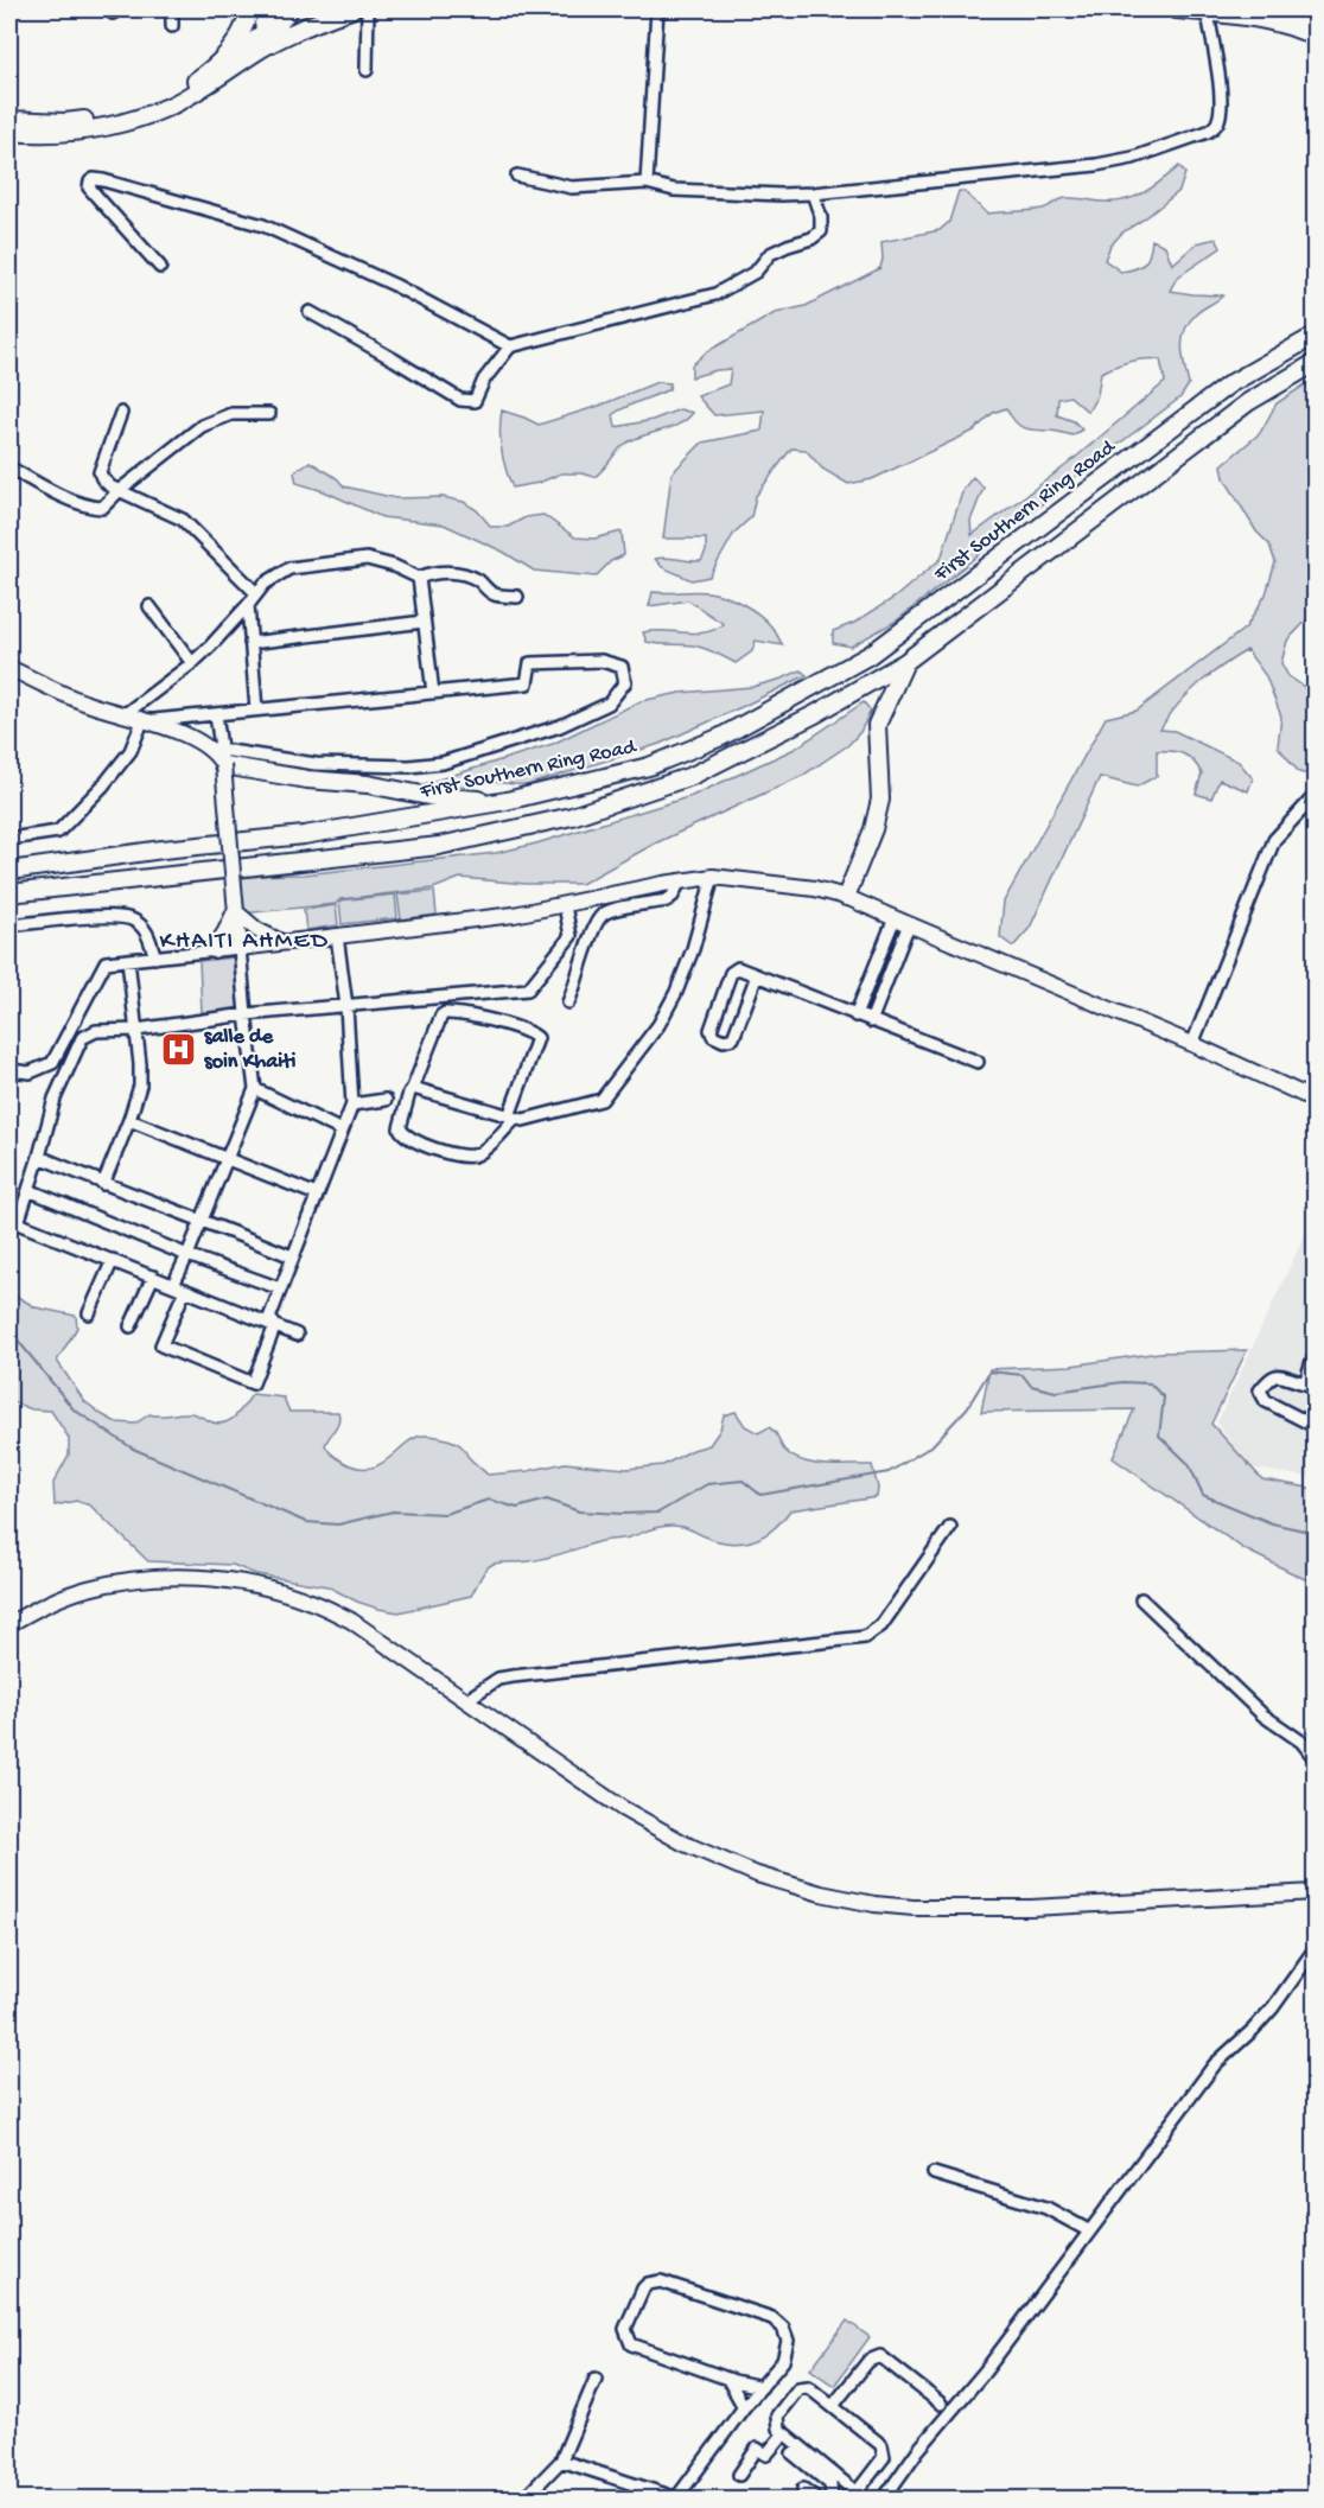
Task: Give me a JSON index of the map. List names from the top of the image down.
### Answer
{
  "streets": {
    "highway": ["First Southern Ring Road"]
  },
  "districts": ["KHAITI AHMED"],
  "places": {
    "hospital": ["salle de soin Khaiti"]
  }
}
